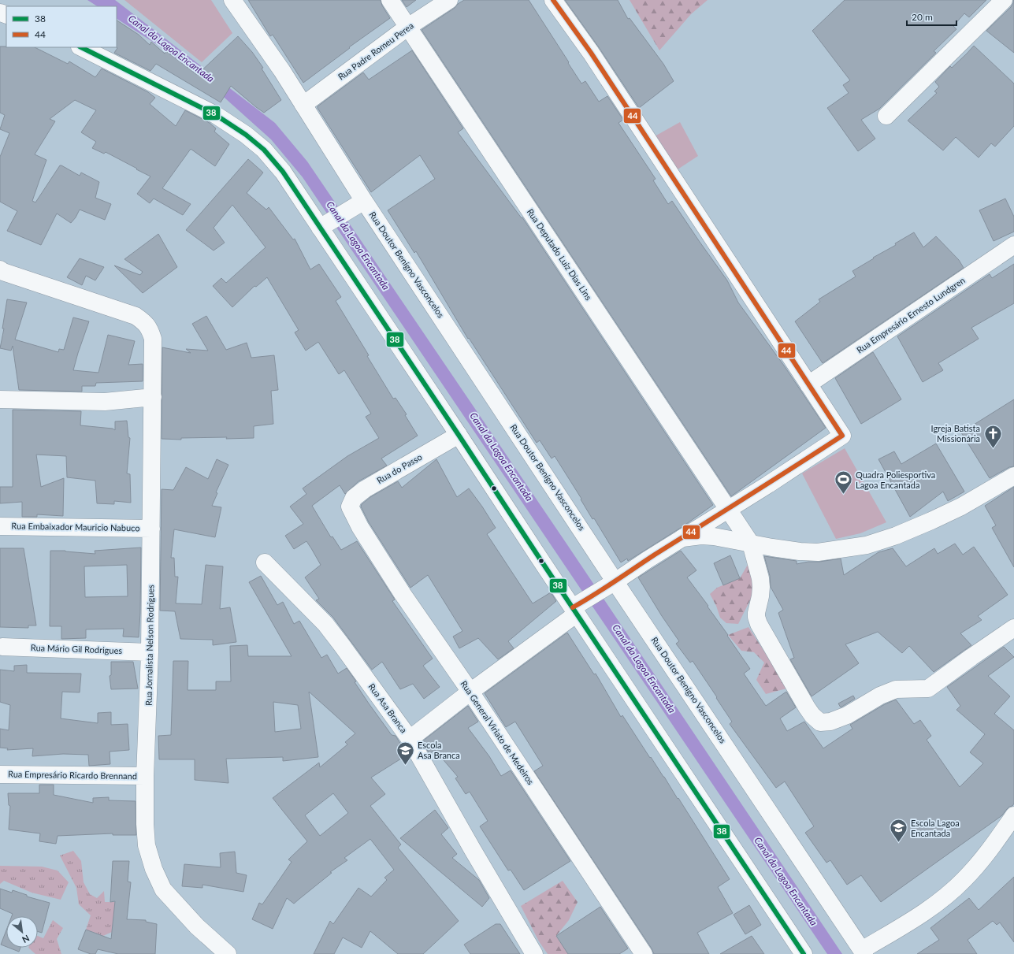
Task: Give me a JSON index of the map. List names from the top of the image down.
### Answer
{
  "streets": {
    "street": [
      "Rua Padre Romeu Perea",
      "Rua Deputado Luiz Dias Lins",
      "Rua Doutor Benígno Vasconcelos",
      "Rua Empresário Ernesto Lundgren",
      "Rua do Passo",
      "Rua Embaixador Mauricio Nabuco",
      "Rua Jornalista Nelson Rodrigues",
      "Rua Mário Gil Rodrigues",
      "Rua Asa Branca",
      "Rua General Viriato de Medeiros",
      "Rua Empresário Ricardo Brennand"
    ]
  },
  "crossings": [
    ["Rua Padre Romeu Perea", "Rua Deputado Luiz Dias Lins"],
    ["Rua Padre Romeu Perea", "Rua Doutor Benígno Vasconcelos"],
    ["Rua do Passo", "Rua General Viriato de Medeiros"],
    ["Rua Embaixador Mauricio Nabuco", "Rua Jornalista Nelson Rodrigues"],
    ["Rua Jornalista Nelson Rodrigues", "Rua Mário Gil Rodrigues"],
    ["Rua Jornalista Nelson Rodrigues", "Rua Empresário Ricardo Brennand"]
  ],
  "water": ["Canal da Lagoa Encantada"],
  "places": {
    "church": ["Igreja Batista Missionária"],
    "sports": ["Quadra Poliesportiva Lagoa Encantada"],
    "school or university": ["Escola Asa Branca", "Escola Lagoa Encantada"]
  },
  "lines": ["transit line 44", "transit line 38"],
  "legend": ["38", "44"],
  "scale_bar": "20 m",
  "north": "bottom right"
}
